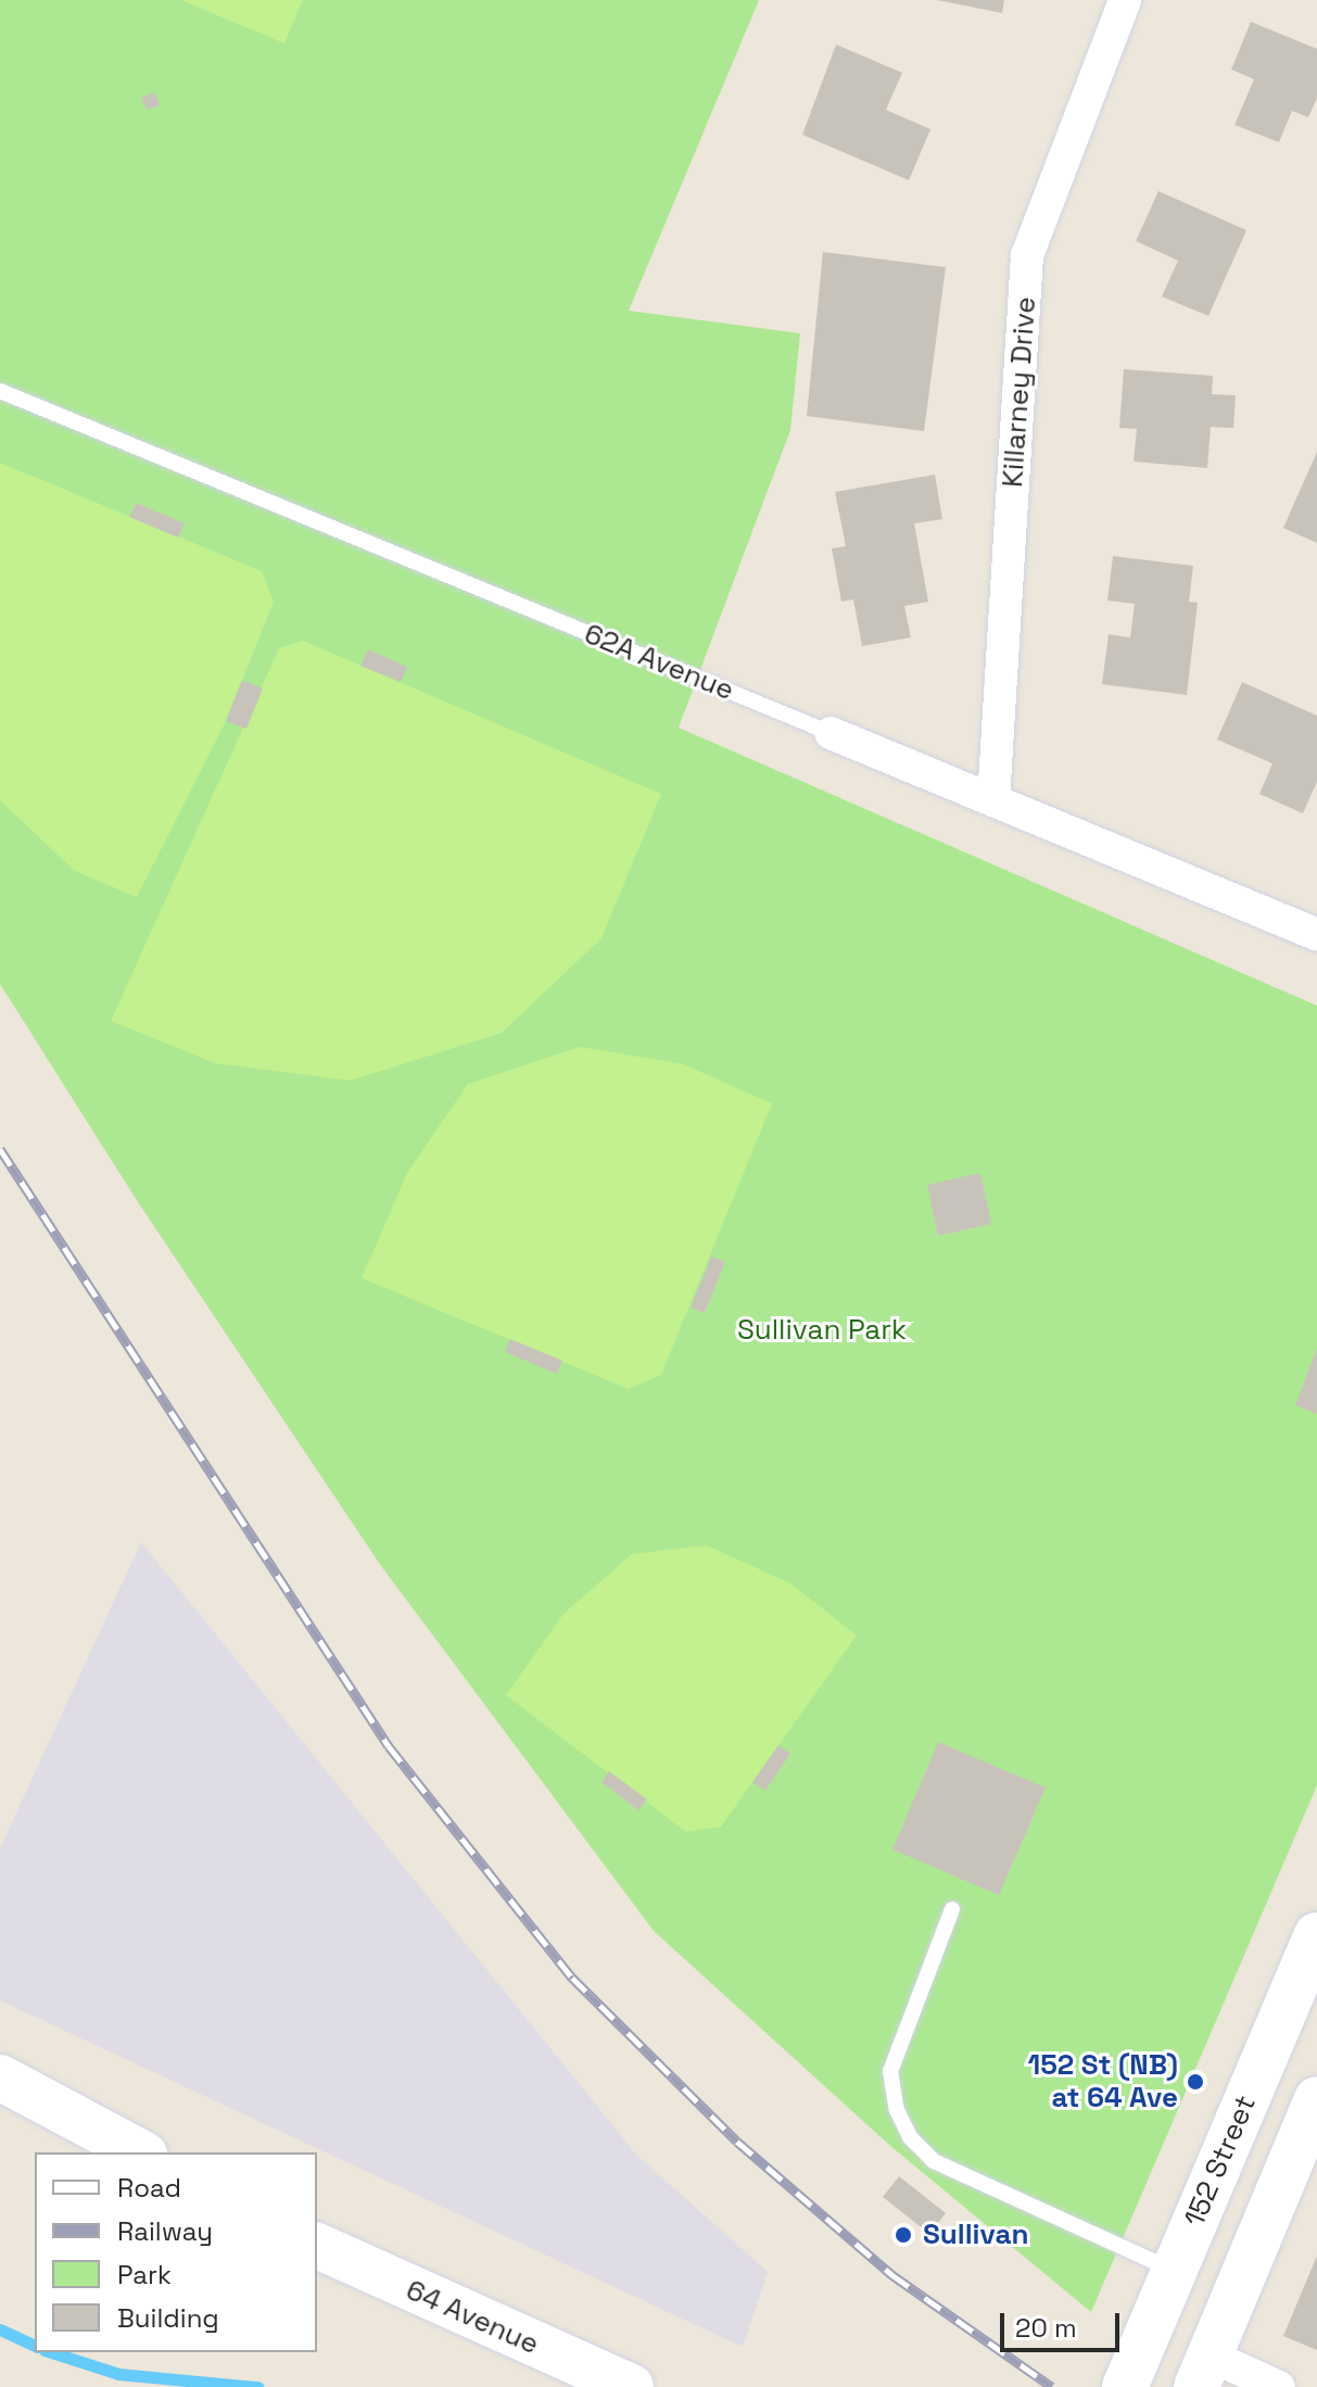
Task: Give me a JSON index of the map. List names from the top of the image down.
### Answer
{
  "streets": {
    "main road": ["152 Street", "64 Avenue"],
    "street": ["Killarney Drive", "62A Avenue"]
  },
  "crossings": [
    ["Killarney Drive", "62A Avenue"]
  ],
  "parks": ["Sullivan Park"],
  "places": ["152 St (NB) at 64 Ave", "Sullivan"],
  "legend": [
    "Road",
    "Railway",
    "Park",
    "Building"
  ],
  "scale_bar": "20 m"
}
